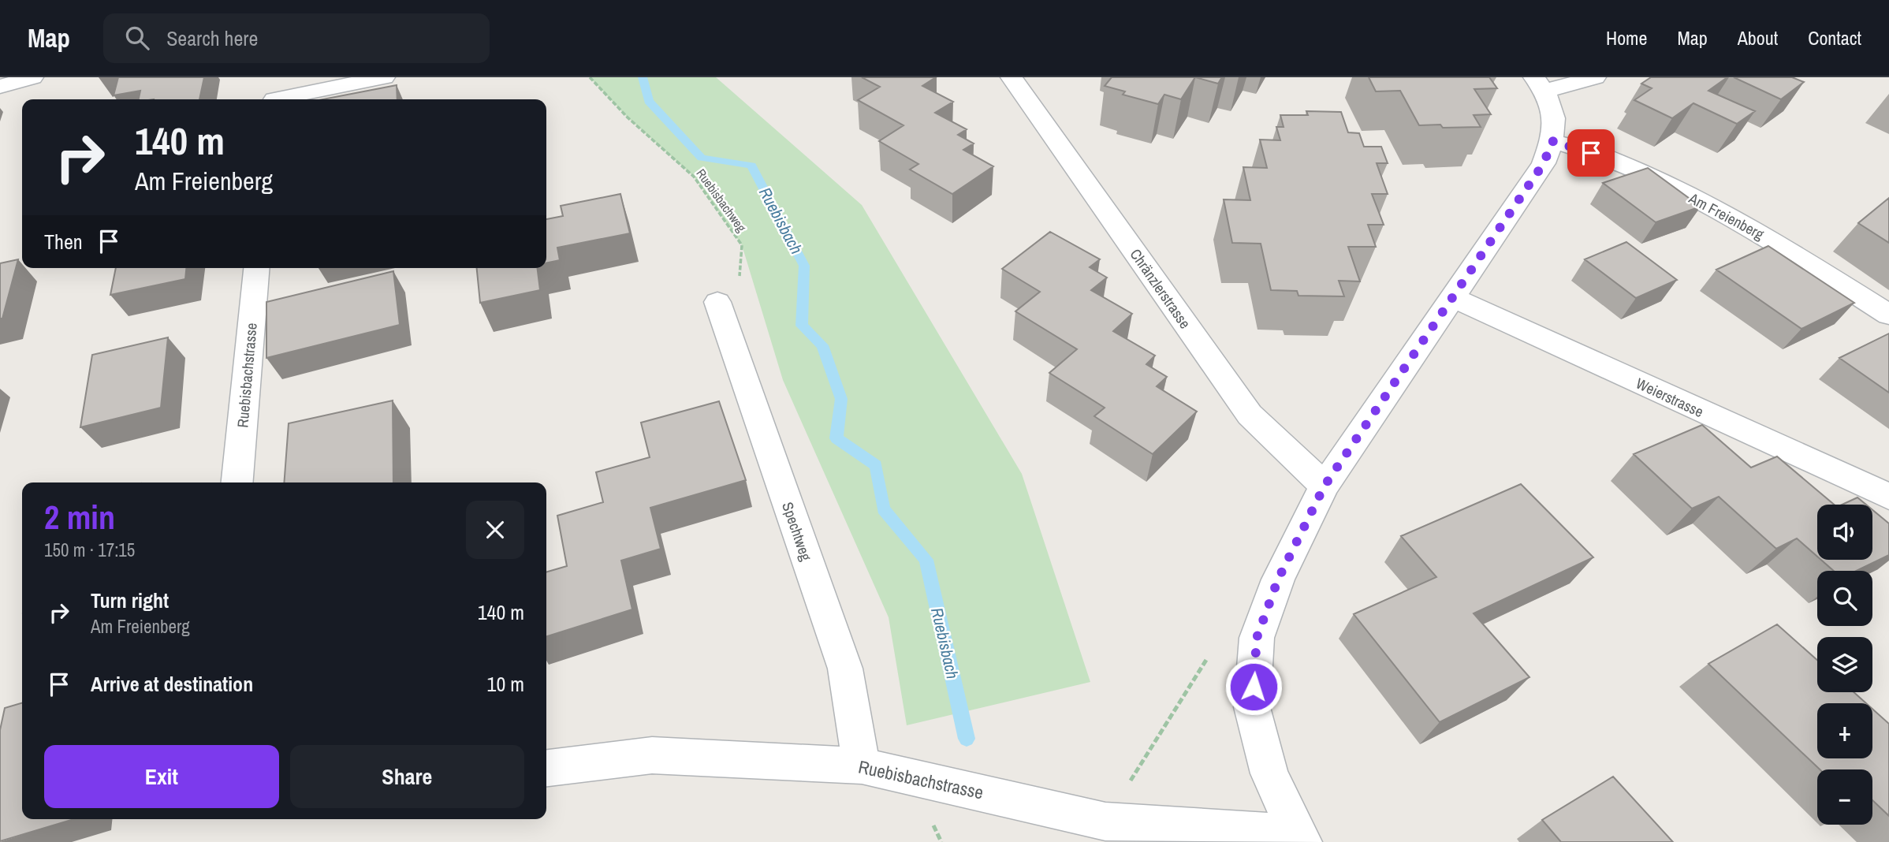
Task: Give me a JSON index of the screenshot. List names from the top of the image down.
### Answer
{
  "streets": {
    "street": [
      "Am Freienberg",
      "Chränzlerstrasse",
      "Ruebisbachstrasse",
      "Weierstrasse",
      "Spechtweg"
    ],
    "path": ["Ruebisbachweg"]
  },
  "crossings": [
    ["Ruebisbachweg", "Spechtweg"],
    ["Ruebisbachstrasse", "Spechtweg"]
  ],
  "water": ["Ruebisbach"],
  "page": {
    "header": "Map",
    "search": "Search here",
    "nav": [
      "Home",
      "Map",
      "About",
      "Contact"
    ],
    "turn": ["140 m", "Am Freienberg"],
    "then": "Then",
    "heading": ["2 min", "150 m · 17:15"],
    "map_buttons": ["+", "−"],
    "list": [
      {
        "name": "Turn right",
        "note": "Am Freienberg",
        "value": "140 m"
      },
      {
        "name": "Arrive at destination",
        "value": "10 m"
      }
    ],
    "buttons": ["Exit", "Share"]
  }
}
